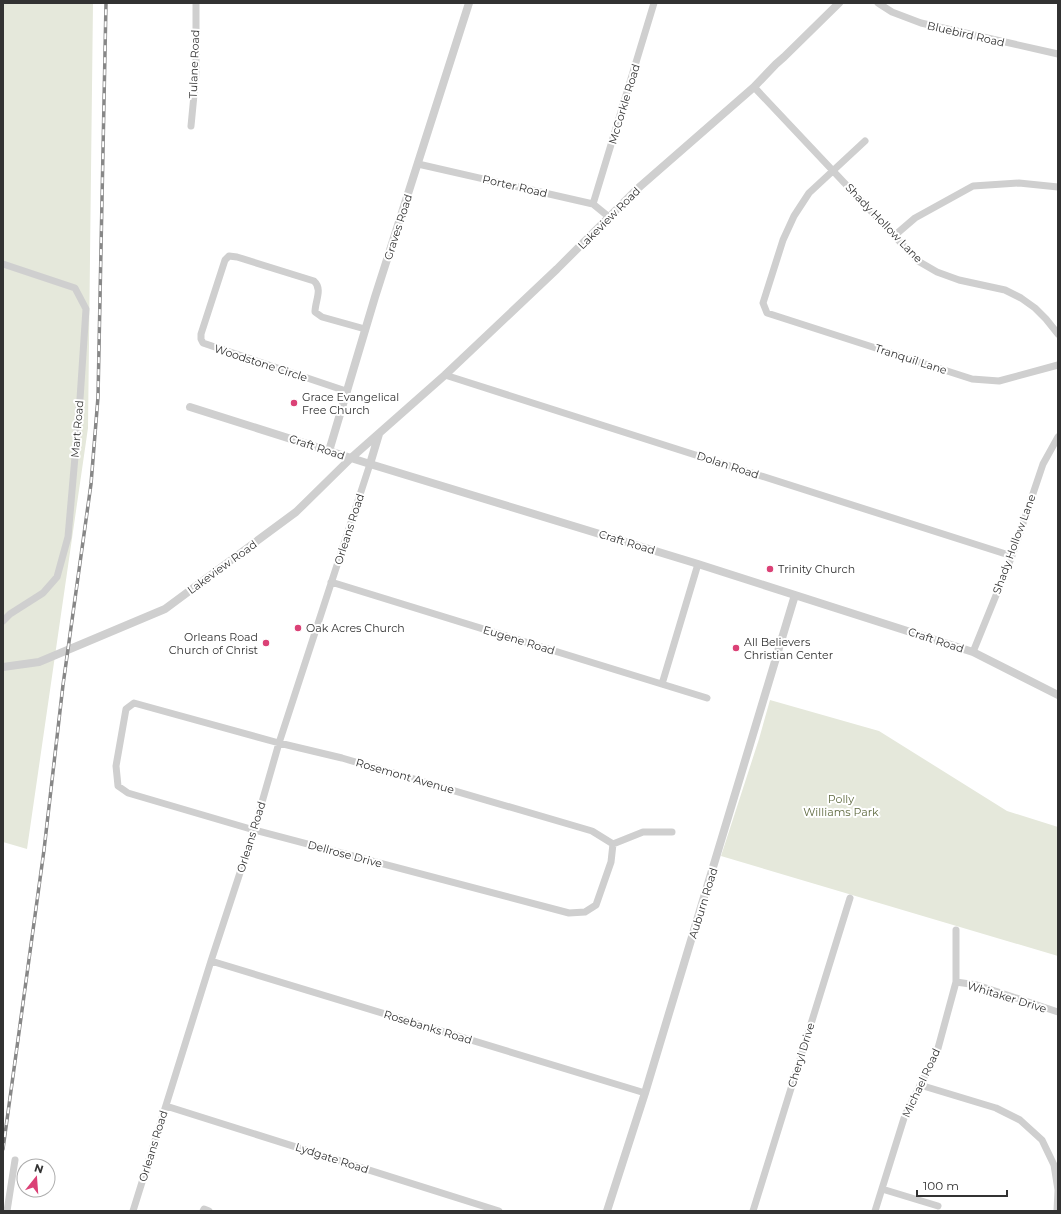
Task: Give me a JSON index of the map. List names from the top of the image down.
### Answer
{
  "streets": {
    "street": [
      "Bluebird Road",
      "Tulane Road",
      "McCorkle Road",
      "Porter Road",
      "Lakeview Road",
      "Shady Hollow Lane",
      "Graves Road",
      "Tranquil Lane",
      "Woodstone Circle",
      "Mart Road",
      "Craft Road",
      "Dolan Road",
      "Orleans Road",
      "Eugene Road",
      "Rosemont Avenue",
      "Dellrose Drive",
      "Auburn Road",
      "Whitaker Drive",
      "Rosebanks Road",
      "Cheryl Drive",
      "Michael Road",
      "Lydgate Road"
    ]
  },
  "crossings": [
    ["McCorkle Road", "Porter Road"],
    ["Porter Road", "Lakeview Road"],
    ["Porter Road", "Graves Road"],
    ["Lakeview Road", "Shady Hollow Lane"],
    ["Lakeview Road", "Craft Road"],
    ["Lakeview Road", "Dolan Road"],
    ["Shady Hollow Lane", "Tranquil Lane"],
    ["Shady Hollow Lane", "Craft Road"],
    ["Shady Hollow Lane", "Dolan Road"],
    ["Graves Road", "Woodstone Circle"],
    ["Graves Road", "Craft Road"],
    ["Craft Road", "Orleans Road"],
    ["Craft Road", "Auburn Road"],
    ["Orleans Road", "Eugene Road"],
    ["Orleans Road", "Rosemont Avenue"],
    ["Orleans Road", "Dellrose Drive"],
    ["Orleans Road", "Rosebanks Road"],
    ["Orleans Road", "Lydgate Road"],
    ["Rosemont Avenue", "Dellrose Drive"],
    ["Auburn Road", "Rosebanks Road"],
    ["Whitaker Drive", "Michael Road"]
  ],
  "parks": ["Polly Williams Park"],
  "places": [
    "Grace Evangelical Free Church",
    "Trinity Church",
    "Oak Acres Church",
    "Orleans Road Church of Christ",
    "All Believers Christian Center"
  ],
  "scale_bar": "100 m",
  "north": "top"
}
